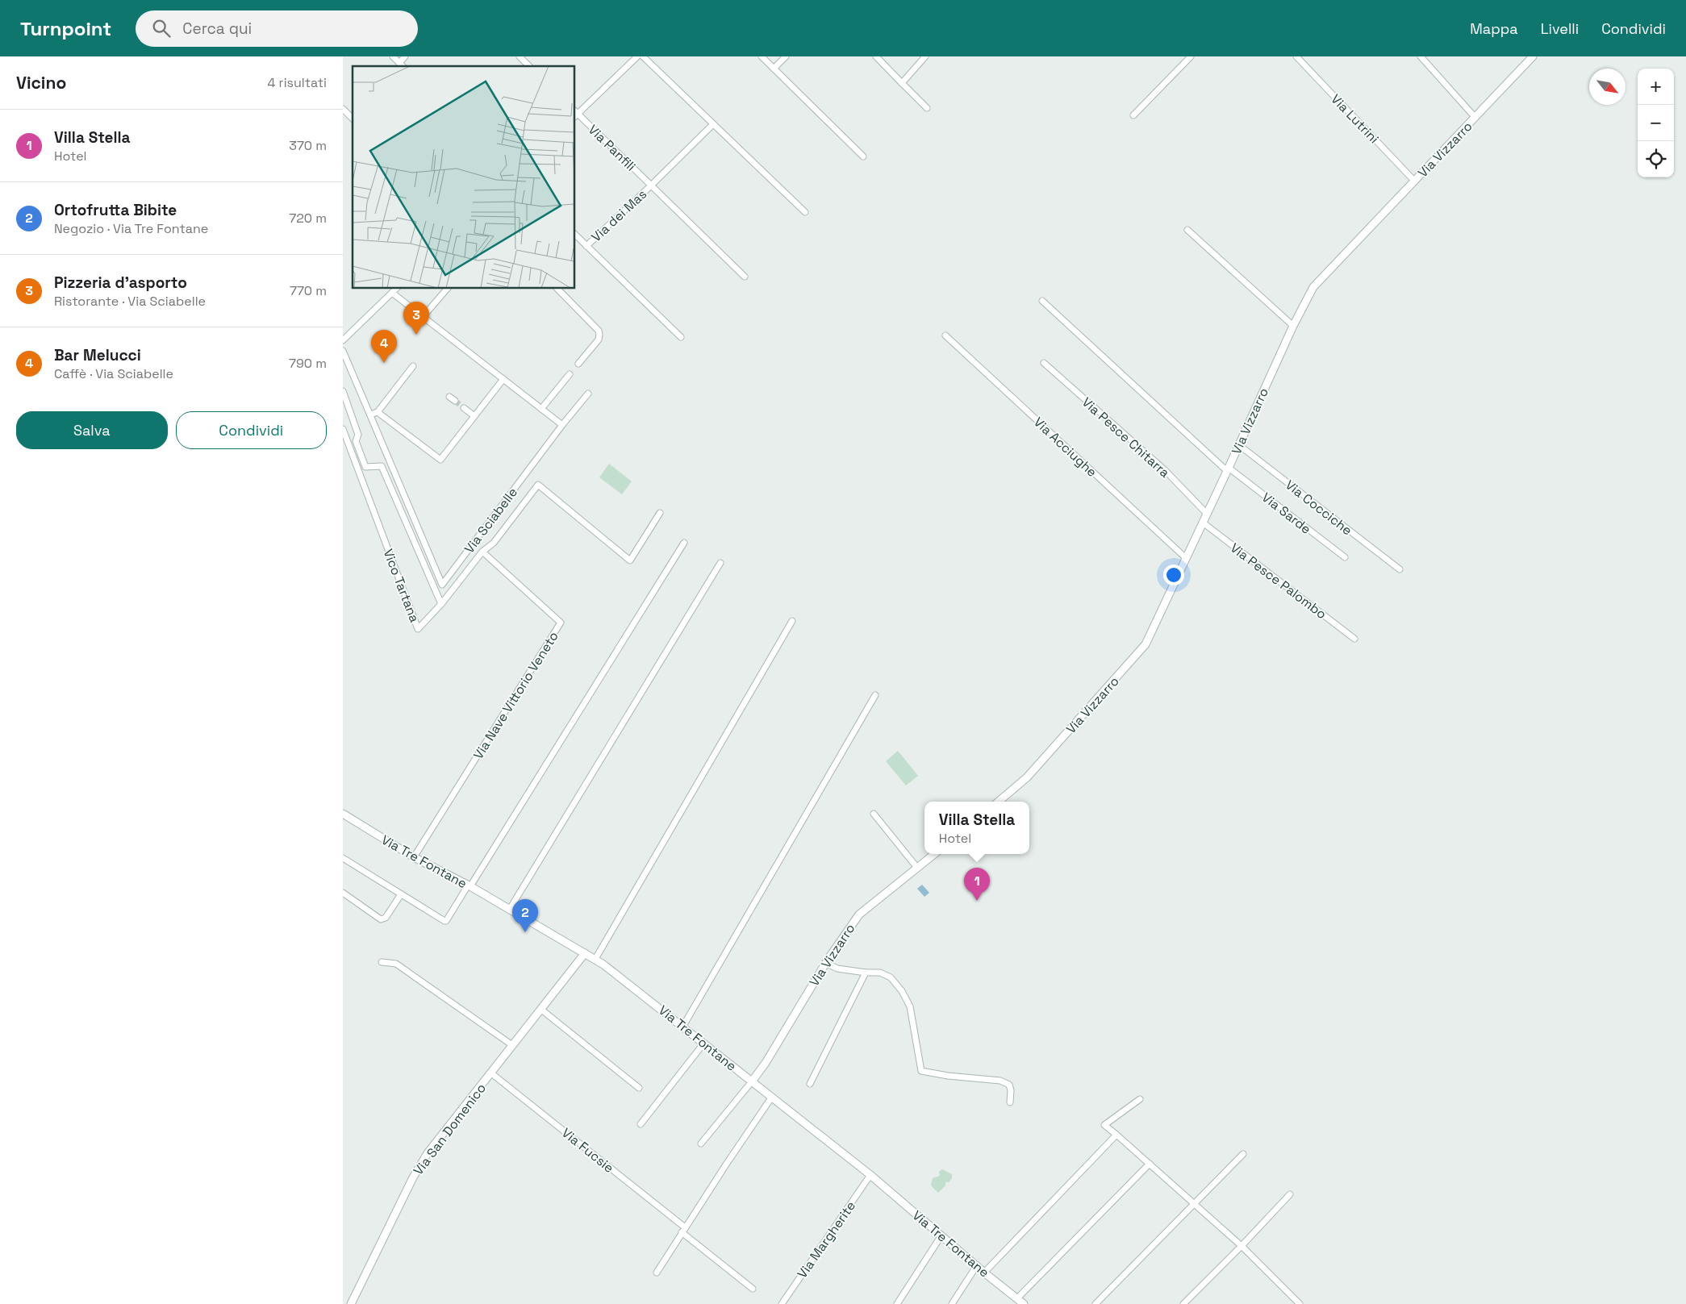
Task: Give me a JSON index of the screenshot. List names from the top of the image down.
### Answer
{
  "streets": {
    "street": [
      "Via Lutrini",
      "Via Panfili",
      "Via Vizzarro",
      "Via dei Mas",
      "Via Pesce Chitarra",
      "Via Acciughe",
      "Via Cocciche",
      "Via Sarde",
      "Via Sciabelle",
      "Via Pesce Palombo",
      "Vico Tartana",
      "Via Nave Vittorio Veneto",
      "Via Tre Fontane",
      "Via San Domenico",
      "Via Fucsie",
      "Via Margherite"
    ]
  },
  "crossings": [
    ["Via Lutrini", "Via Vizzarro"],
    ["Via Panfili", "Via dei Mas"],
    ["Via Vizzarro", "Via Pesce Chitarra"],
    ["Via Vizzarro", "Via Acciughe"],
    ["Via Vizzarro", "Via Cocciche"],
    ["Via Vizzarro", "Via Sarde"],
    ["Via Vizzarro", "Via Pesce Palombo"],
    ["Via Vizzarro", "Via Tre Fontane"],
    ["Vico Tartana", "Via Nave Vittorio Veneto"],
    ["Via Nave Vittorio Veneto", "Via Tre Fontane"],
    ["Via Tre Fontane", "Via San Domenico"],
    ["Via Tre Fontane", "Via Margherite"],
    ["Via San Domenico", "Via Fucsie"]
  ],
  "north": "bottom right",
  "page": {
    "header": "Turnpoint",
    "search": "Cerca qui",
    "nav": ["Mappa", "Livelli", "Condividi"],
    "heading": ["Vicino", "4 risultati"],
    "map_buttons": ["+", "−"],
    "list": [
      {
        "mark": "1",
        "name": "Villa Stella",
        "note": "Hotel",
        "value": "370 m"
      },
      {
        "mark": "2",
        "name": "Ortofrutta Bibite",
        "note": "Negozio · Via Tre Fontane",
        "value": "720 m"
      },
      {
        "mark": "3",
        "name": "Pizzeria d'asporto",
        "note": "Ristorante · Via Sciabelle",
        "value": "770 m"
      },
      {
        "mark": "4",
        "name": "Bar Melucci",
        "note": "Caffè · Via Sciabelle",
        "value": "790 m"
      }
    ],
    "pins": [
      "3",
      "4",
      "1",
      "2"
    ],
    "buttons": ["Salva", "Condividi"],
    "popup": ["Villa Stella", "Hotel"]
  }
}
